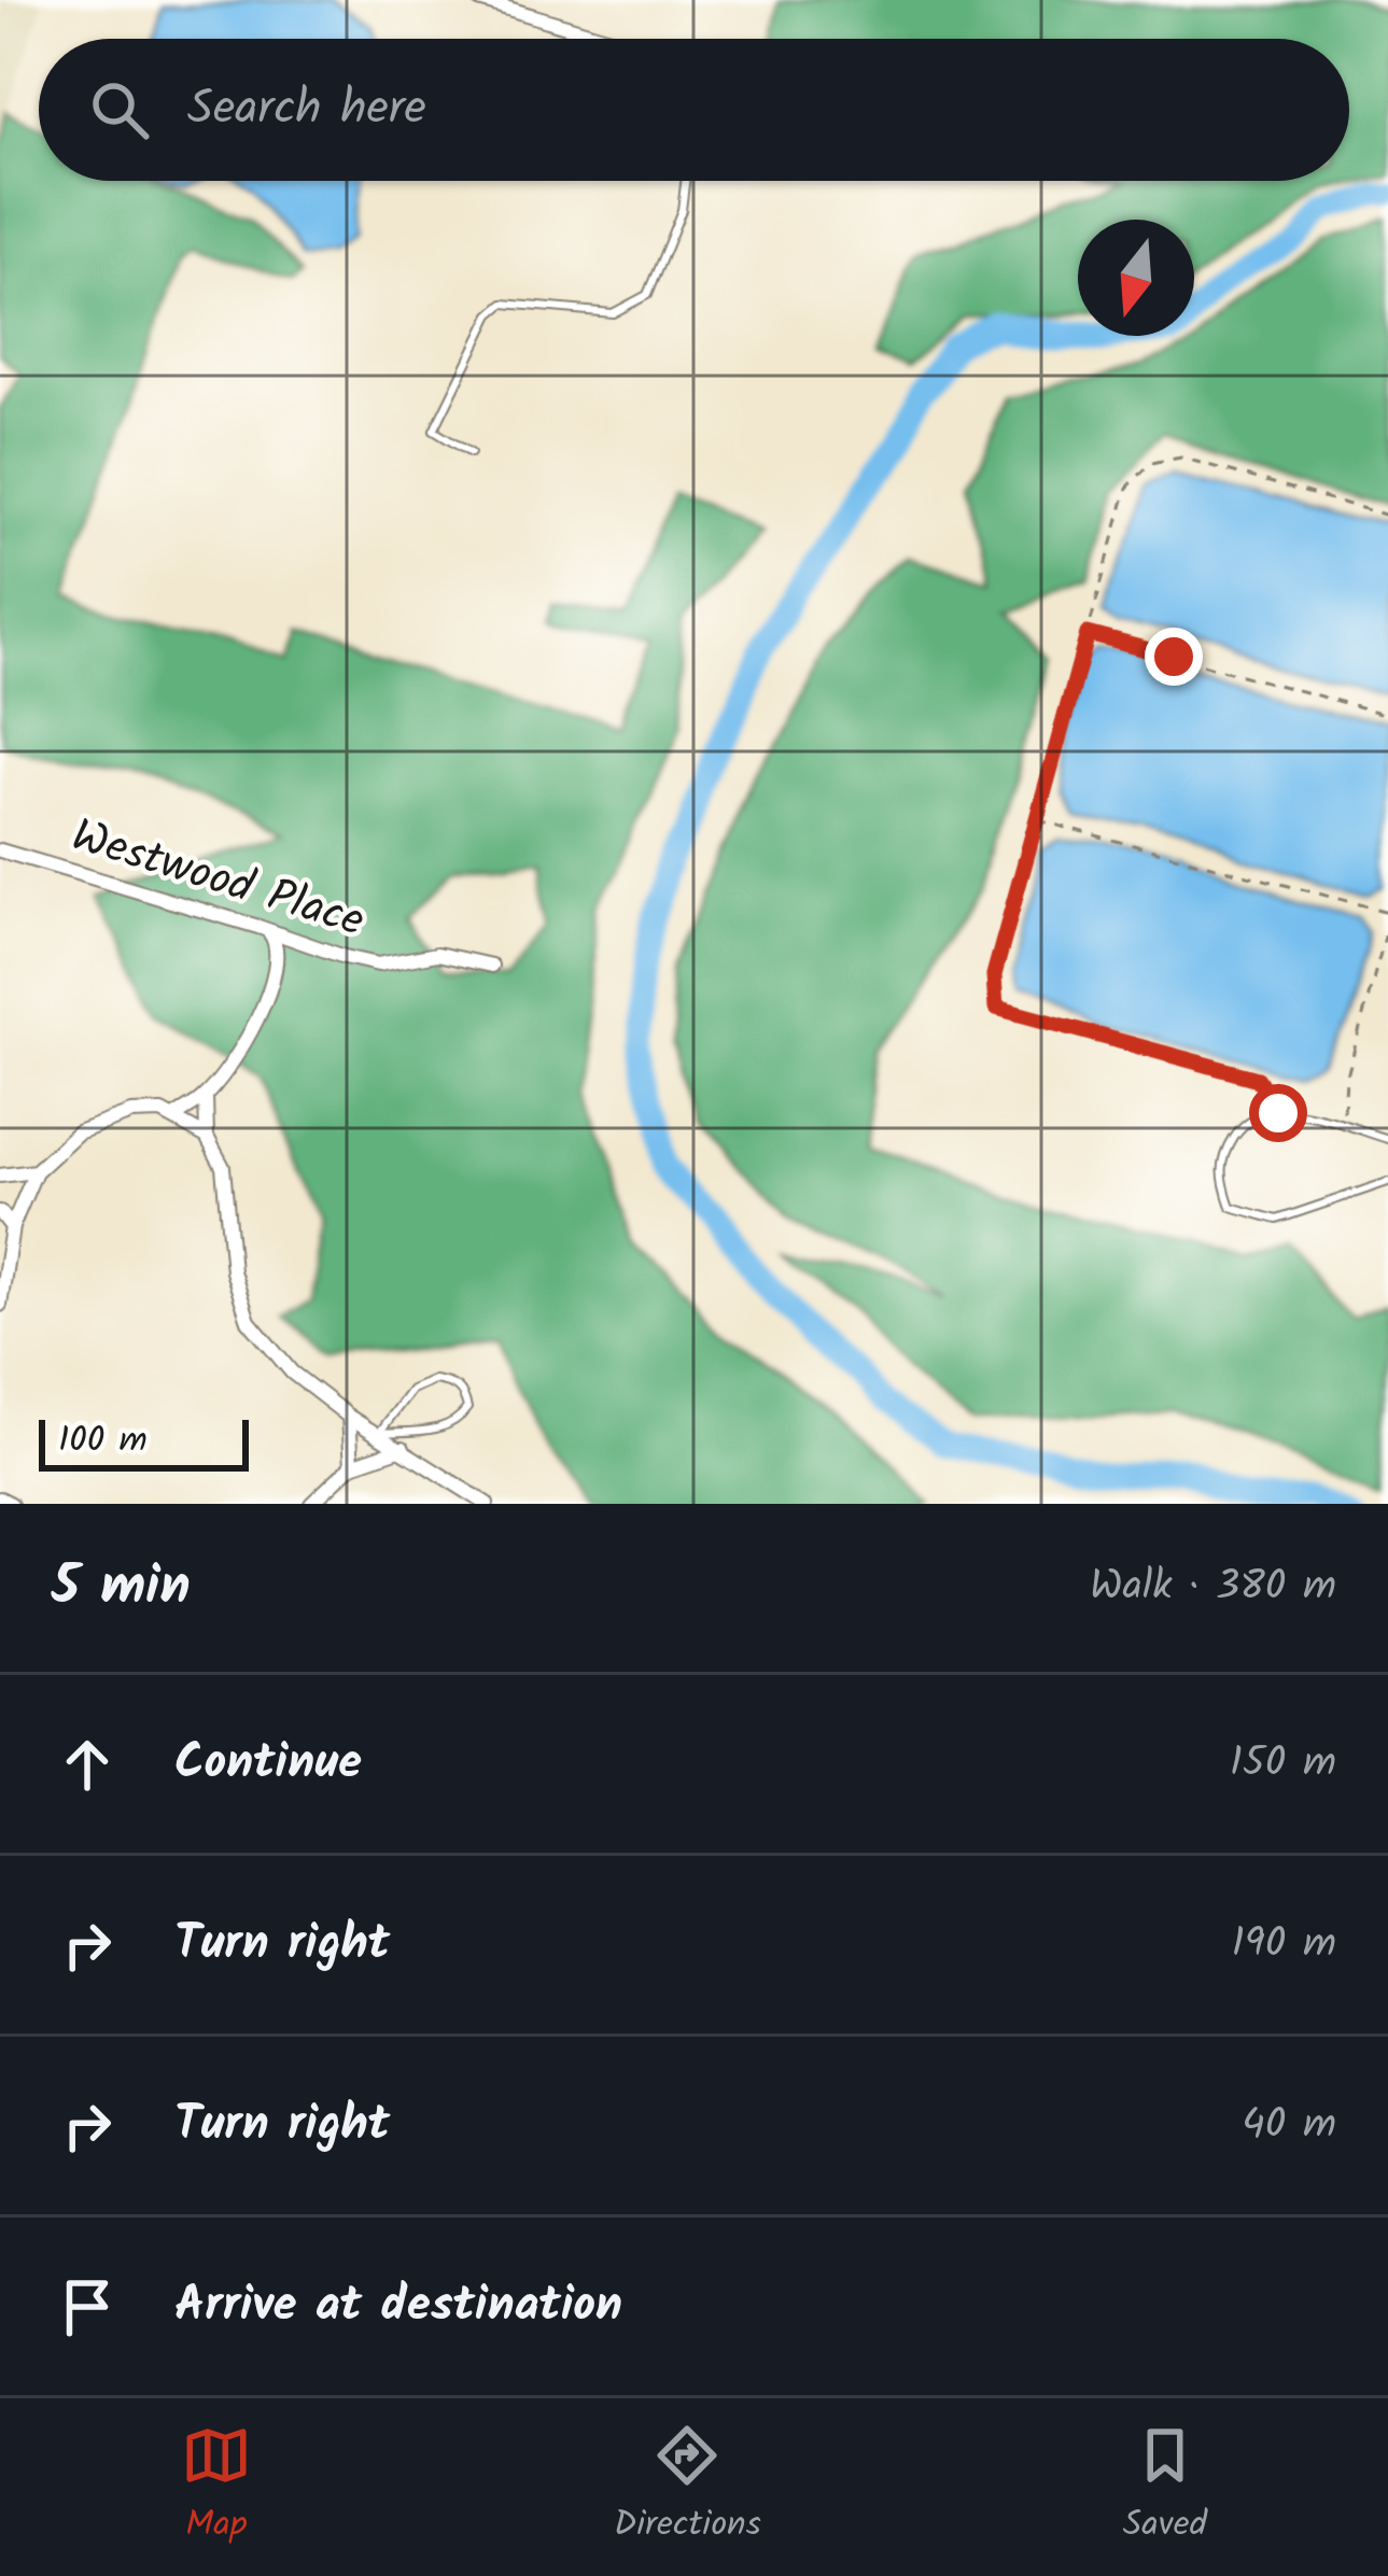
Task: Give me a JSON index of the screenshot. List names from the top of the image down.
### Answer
{
  "streets": {
    "street": ["Westwood Place"]
  },
  "scale_bar": "100 m",
  "north": "bottom",
  "page": {
    "search": "Search here",
    "scale": "100 m",
    "heading": ["5 min", "Walk · 380 m"],
    "list": [
      ["Continue", "150 m"],
      ["Turn right", "190 m"],
      ["Turn right", "40 m"],
      "Arrive at destination"
    ],
    "nav": ["Map", "Directions", "Saved"]
  }
}
